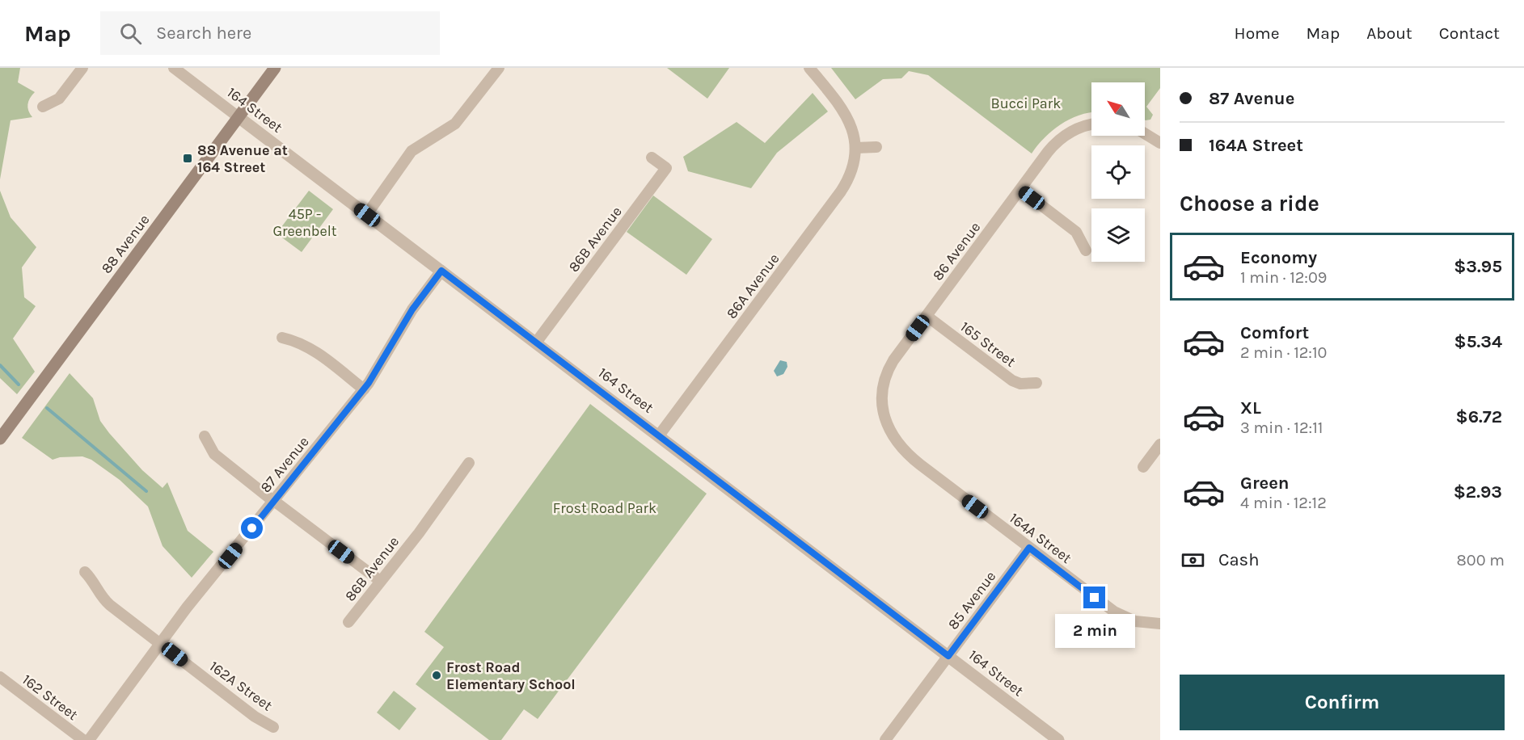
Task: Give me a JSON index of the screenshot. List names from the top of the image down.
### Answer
{
  "streets": {
    "main road": ["88 Avenue"],
    "street": [
      "164 Street",
      "86B Avenue",
      "86 Avenue",
      "86A Avenue",
      "165 Street",
      "87 Avenue",
      "164A Street",
      "85 Avenue",
      "162A Street",
      "162 Street"
    ]
  },
  "crossings": [
    ["164 Street", "86B Avenue"],
    ["164 Street", "88 Avenue"],
    ["164 Street", "86A Avenue"],
    ["164 Street", "87 Avenue"],
    ["164 Street", "85 Avenue"],
    ["86 Avenue", "165 Street"],
    ["86 Avenue", "164A Street"],
    ["87 Avenue", "162A Street"],
    ["164A Street", "85 Avenue"]
  ],
  "parks": ["Bucci Park", "45P - Greenbelt", "Frost Road Park"],
  "places": {
    "transit": ["88 Avenue at 164 Street"],
    "other": ["Frost Road Elementary School"]
  },
  "north": "top left",
  "page": {
    "header": "Map",
    "search": "Search here",
    "nav": [
      "Home",
      "Map",
      "About",
      "Contact"
    ],
    "banner": ["87 Avenue", "164A Street"],
    "heading": "Choose a ride",
    "list": [
      {
        "name": "Economy",
        "note": "1 min · 12:09",
        "value": "$3.95"
      },
      {
        "name": "Comfort",
        "note": "2 min · 12:10",
        "value": "$5.34"
      },
      {
        "name": "XL",
        "note": "3 min · 12:11",
        "value": "$6.72"
      },
      {
        "name": "Green",
        "note": "4 min · 12:12",
        "value": "$2.93"
      }
    ],
    "pay": ["Cash", "800 m"],
    "bubble": "2 min",
    "buttons": "Confirm"
  }
}
